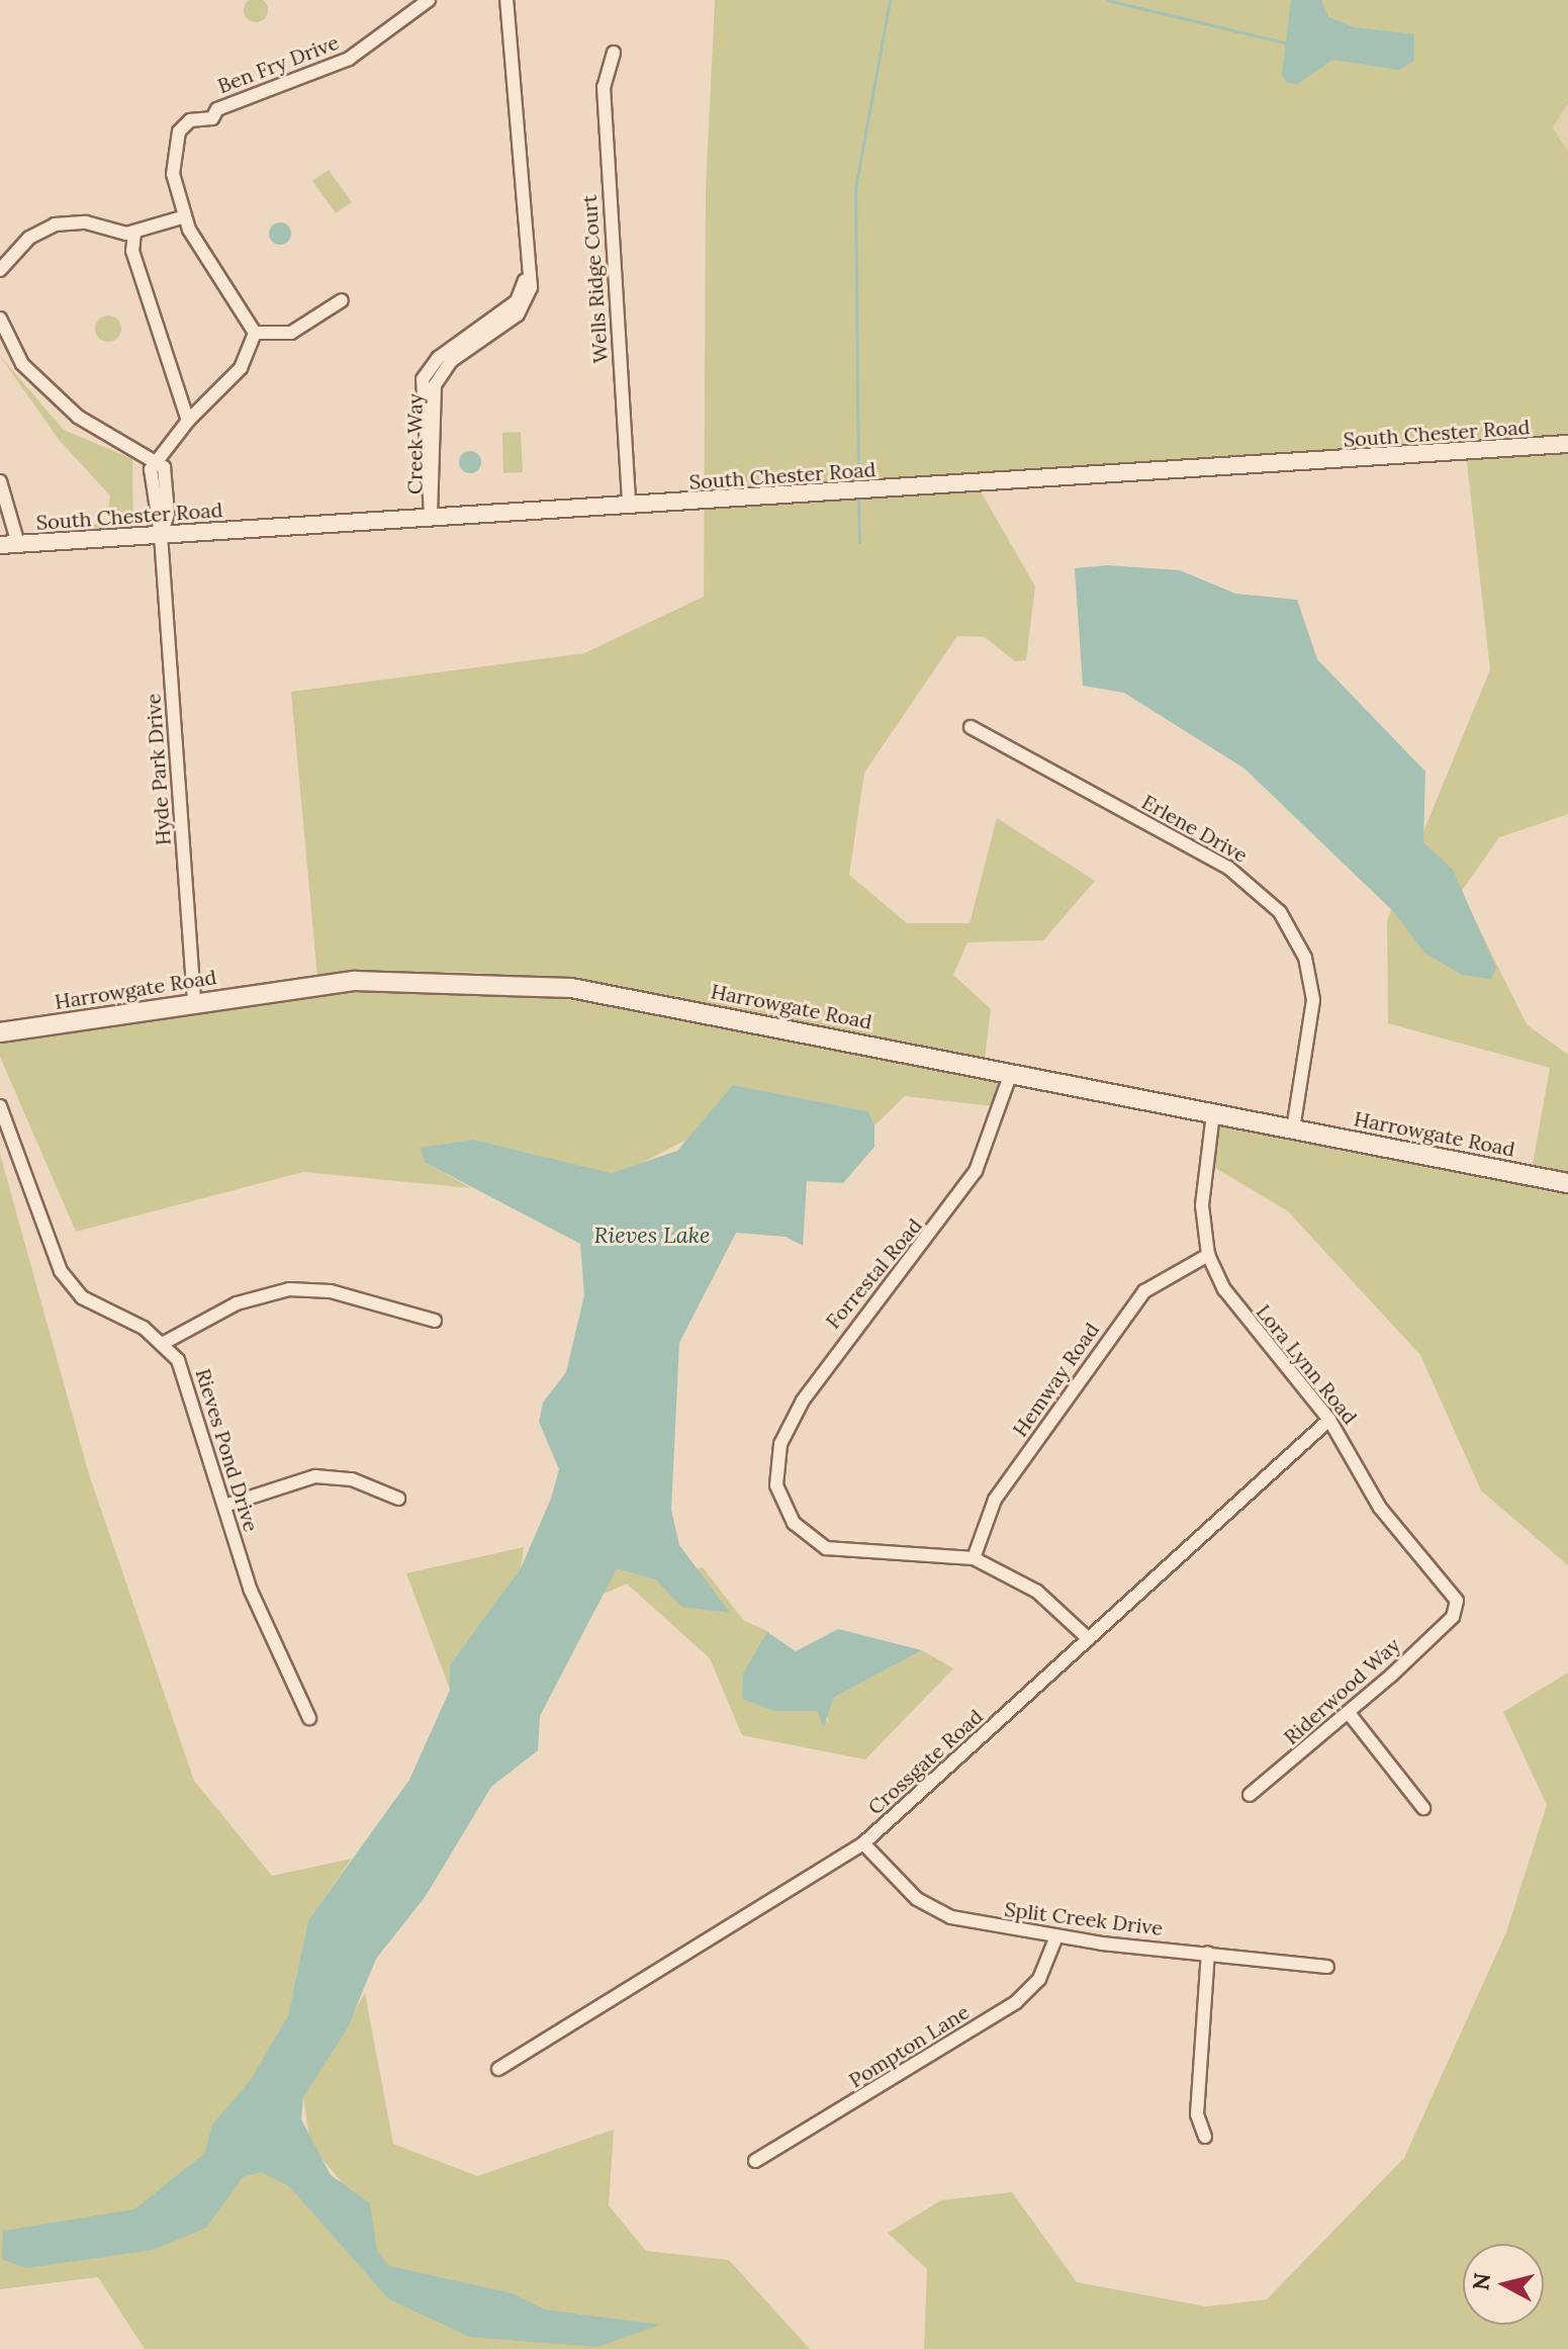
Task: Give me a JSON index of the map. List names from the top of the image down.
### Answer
{
  "streets": {
    "main road": ["Harrowgate Road"],
    "street": [
      "Ben Fry Drive",
      "Wells Ridge Court",
      "South Chester Road",
      "Creek Way",
      "Hyde Park Drive",
      "Erlene Drive",
      "Forrestal Road",
      "Lora Lynn Road",
      "Hemway Road",
      "Rieves Pond Drive",
      "Riderwood Way",
      "Crossgate Road",
      "Split Creek Drive",
      "Pompton Lane"
    ]
  },
  "crossings": [
    ["Wells Ridge Court", "South Chester Road"],
    ["South Chester Road", "Creek Way"],
    ["South Chester Road", "Hyde Park Drive"],
    ["Hyde Park Drive", "Harrowgate Road"],
    ["Erlene Drive", "Harrowgate Road"],
    ["Harrowgate Road", "Forrestal Road"],
    ["Harrowgate Road", "Lora Lynn Road"],
    ["Forrestal Road", "Hemway Road"],
    ["Lora Lynn Road", "Hemway Road"],
    ["Lora Lynn Road", "Riderwood Way"],
    ["Lora Lynn Road", "Crossgate Road"],
    ["Crossgate Road", "Split Creek Drive"],
    ["Split Creek Drive", "Pompton Lane"]
  ],
  "water": ["Rieves Lake"],
  "north": "left"
}
